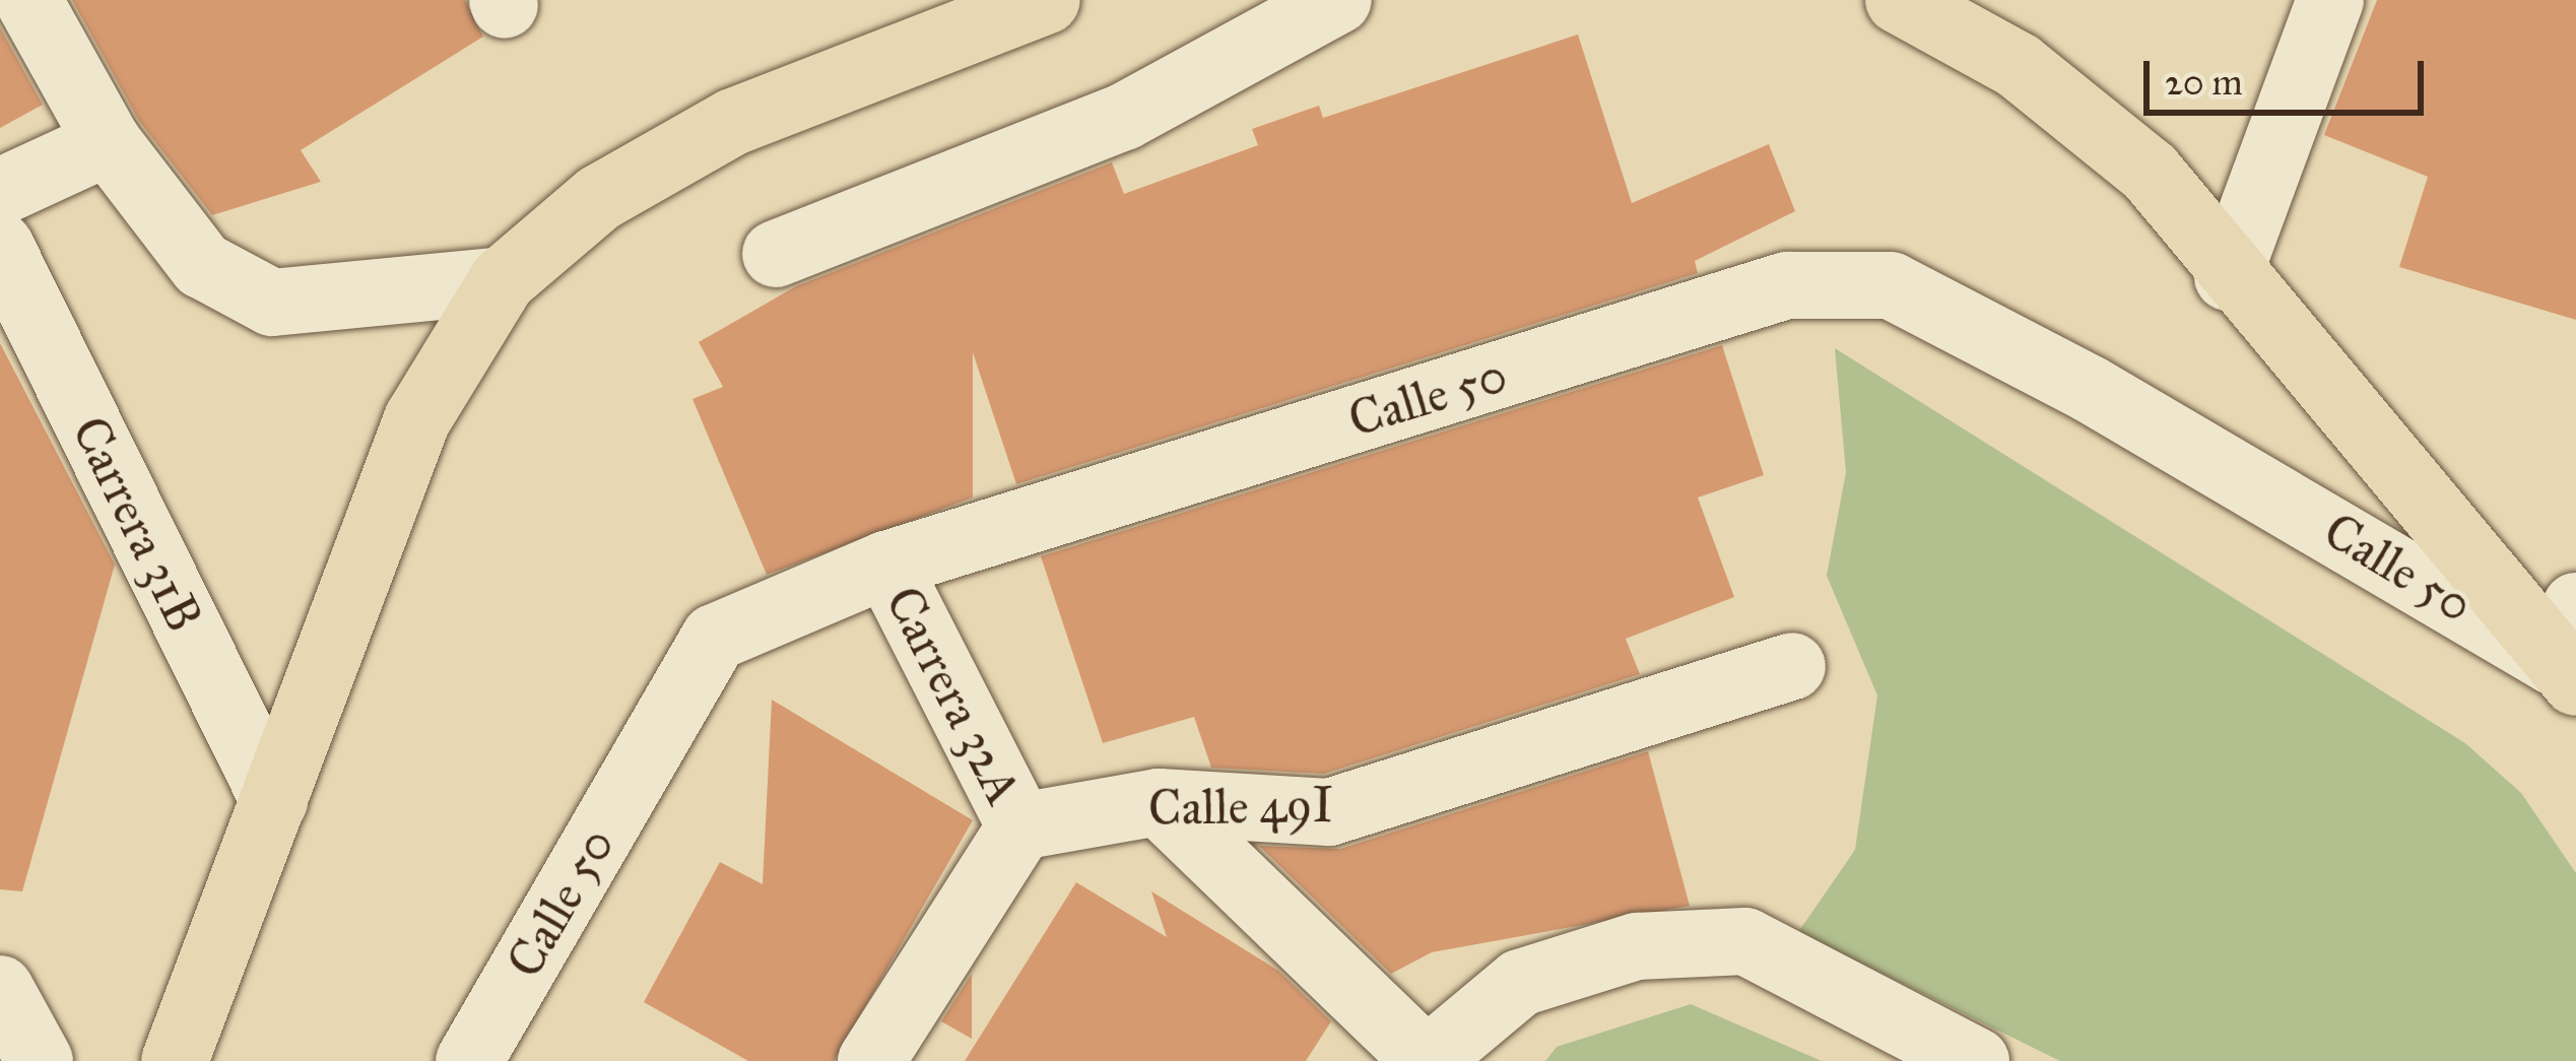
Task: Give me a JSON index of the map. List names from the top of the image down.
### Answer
{
  "streets": {
    "street": [
      "Calle 50",
      "Carrera 31B",
      "Carrera 32A",
      "Calle 49I"
    ]
  },
  "crossings": [
    ["Calle 50", "Carrera 32A"],
    ["Carrera 32A", "Calle 49I"]
  ],
  "scale_bar": "20 m"
}
